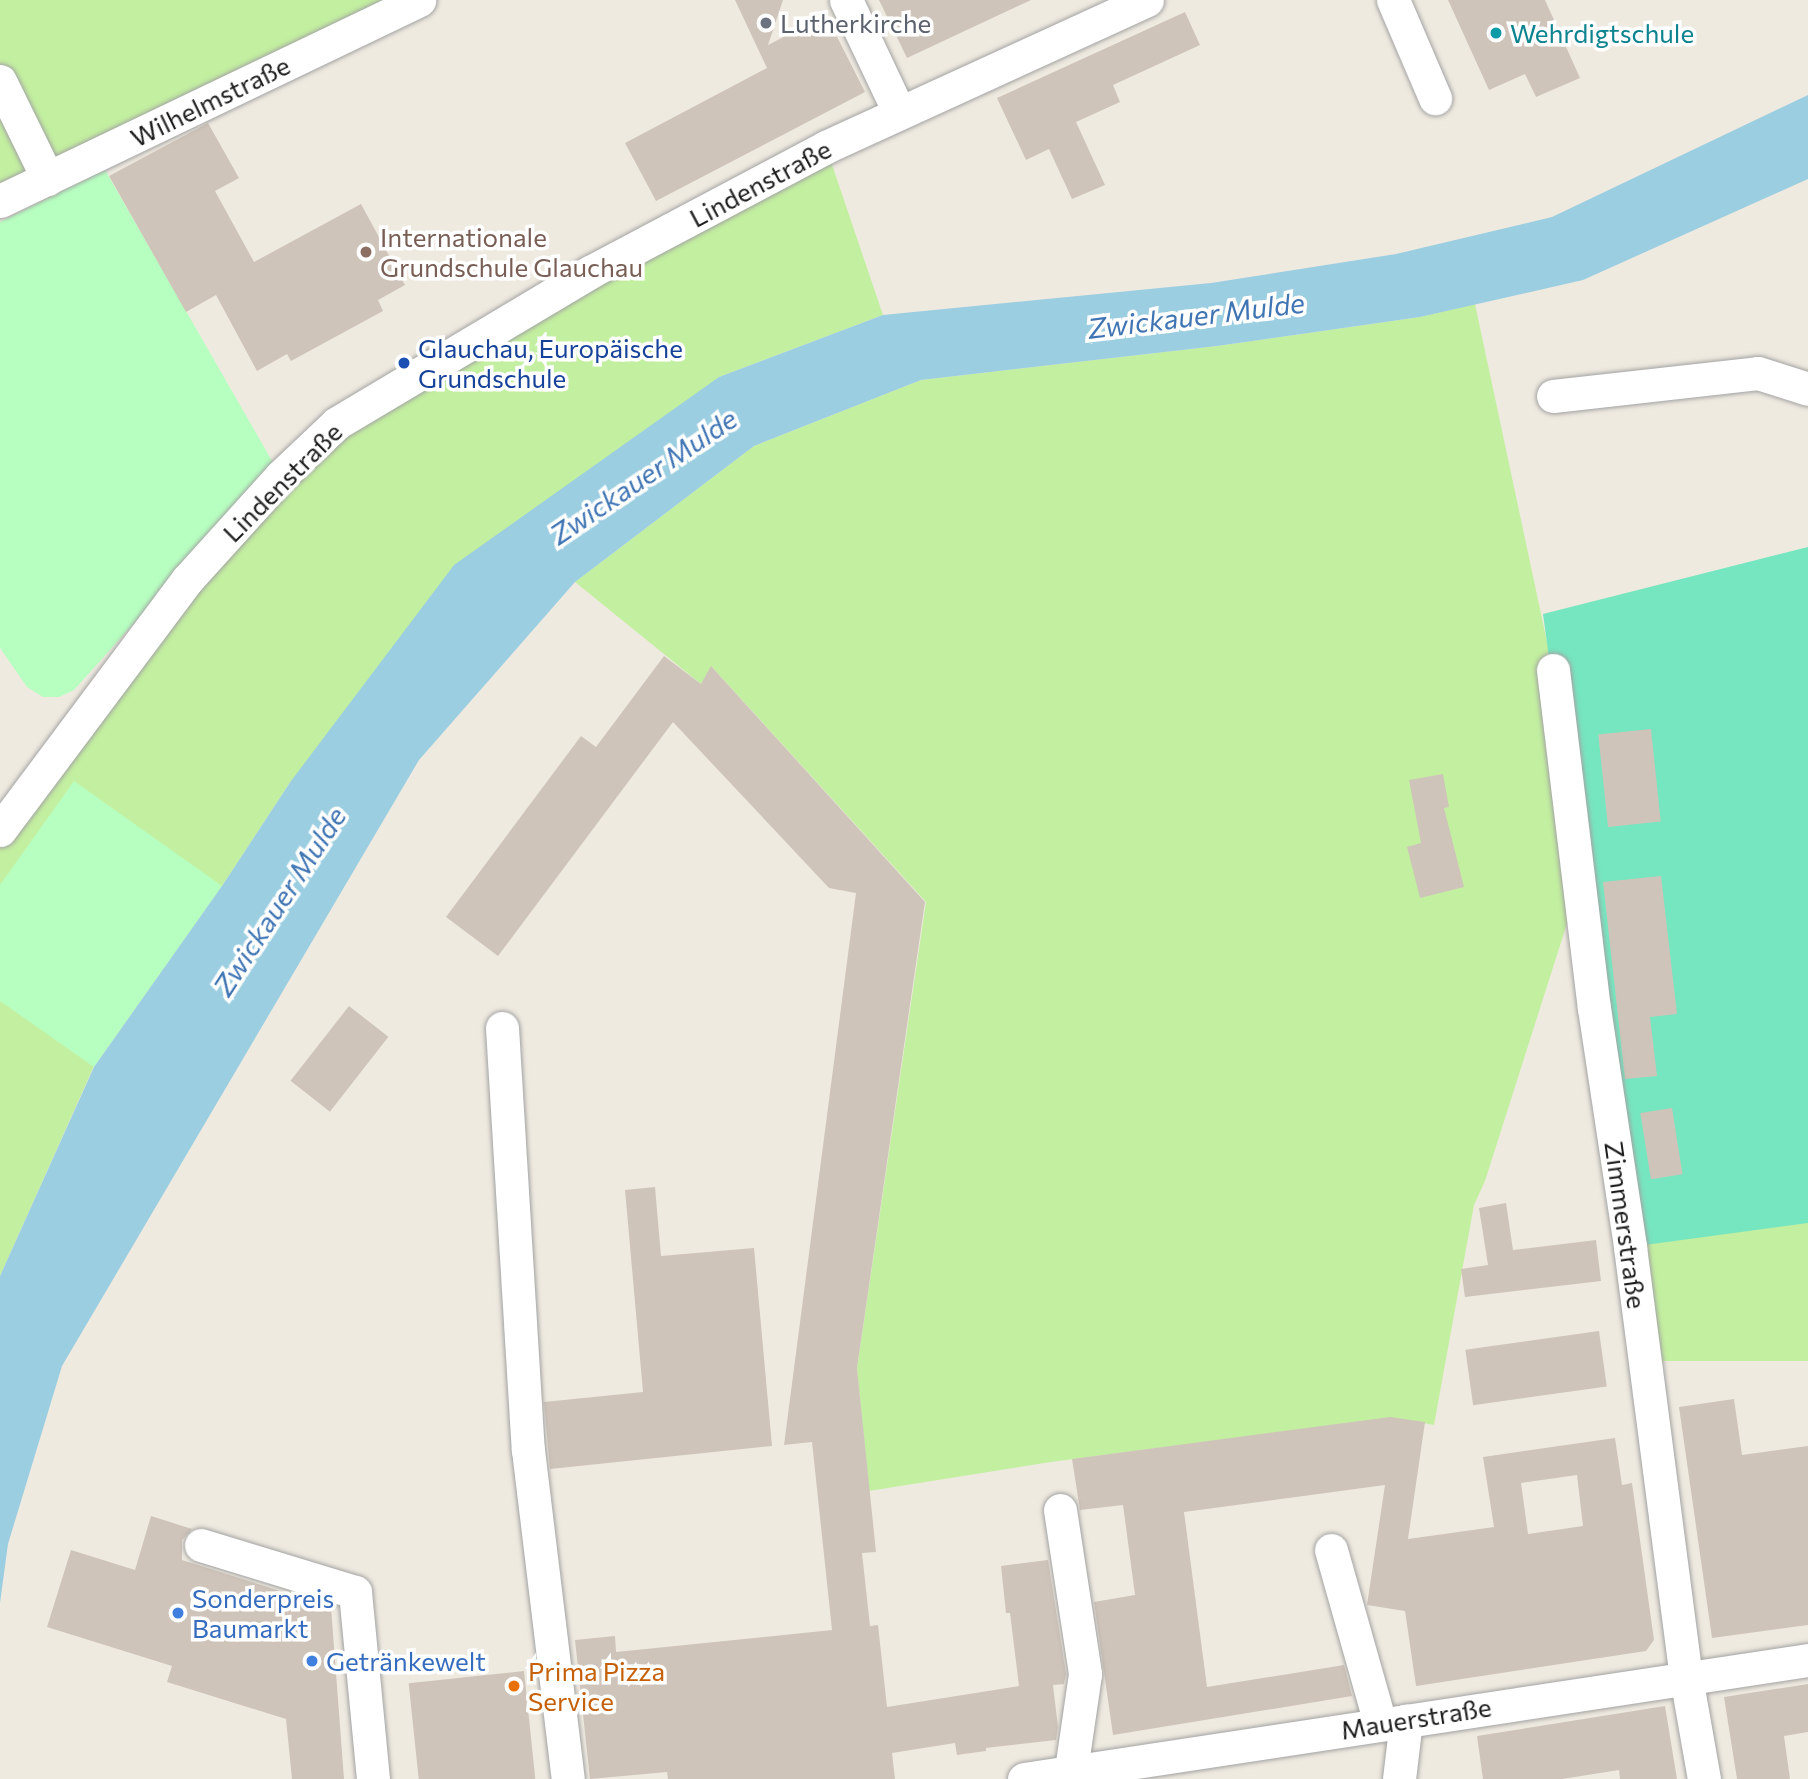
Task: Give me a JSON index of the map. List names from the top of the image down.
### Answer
{
  "streets": {
    "street": [
      "Wilhelmstraße",
      "Lindenstraße",
      "Zimmerstraße",
      "Mauerstraße"
    ]
  },
  "crossings": [
    ["Zimmerstraße", "Mauerstraße"]
  ],
  "water": ["Zwickauer Mulde"],
  "places": [
    "Lutherkirche",
    "Wehrdigtschule",
    "Internationale Grundschule Glauchau",
    "Glauchau, Europäische Grundschule",
    "Sonderpreis Baumarkt",
    "Getränkewelt",
    "Prima Pizza Service"
  ]
}
